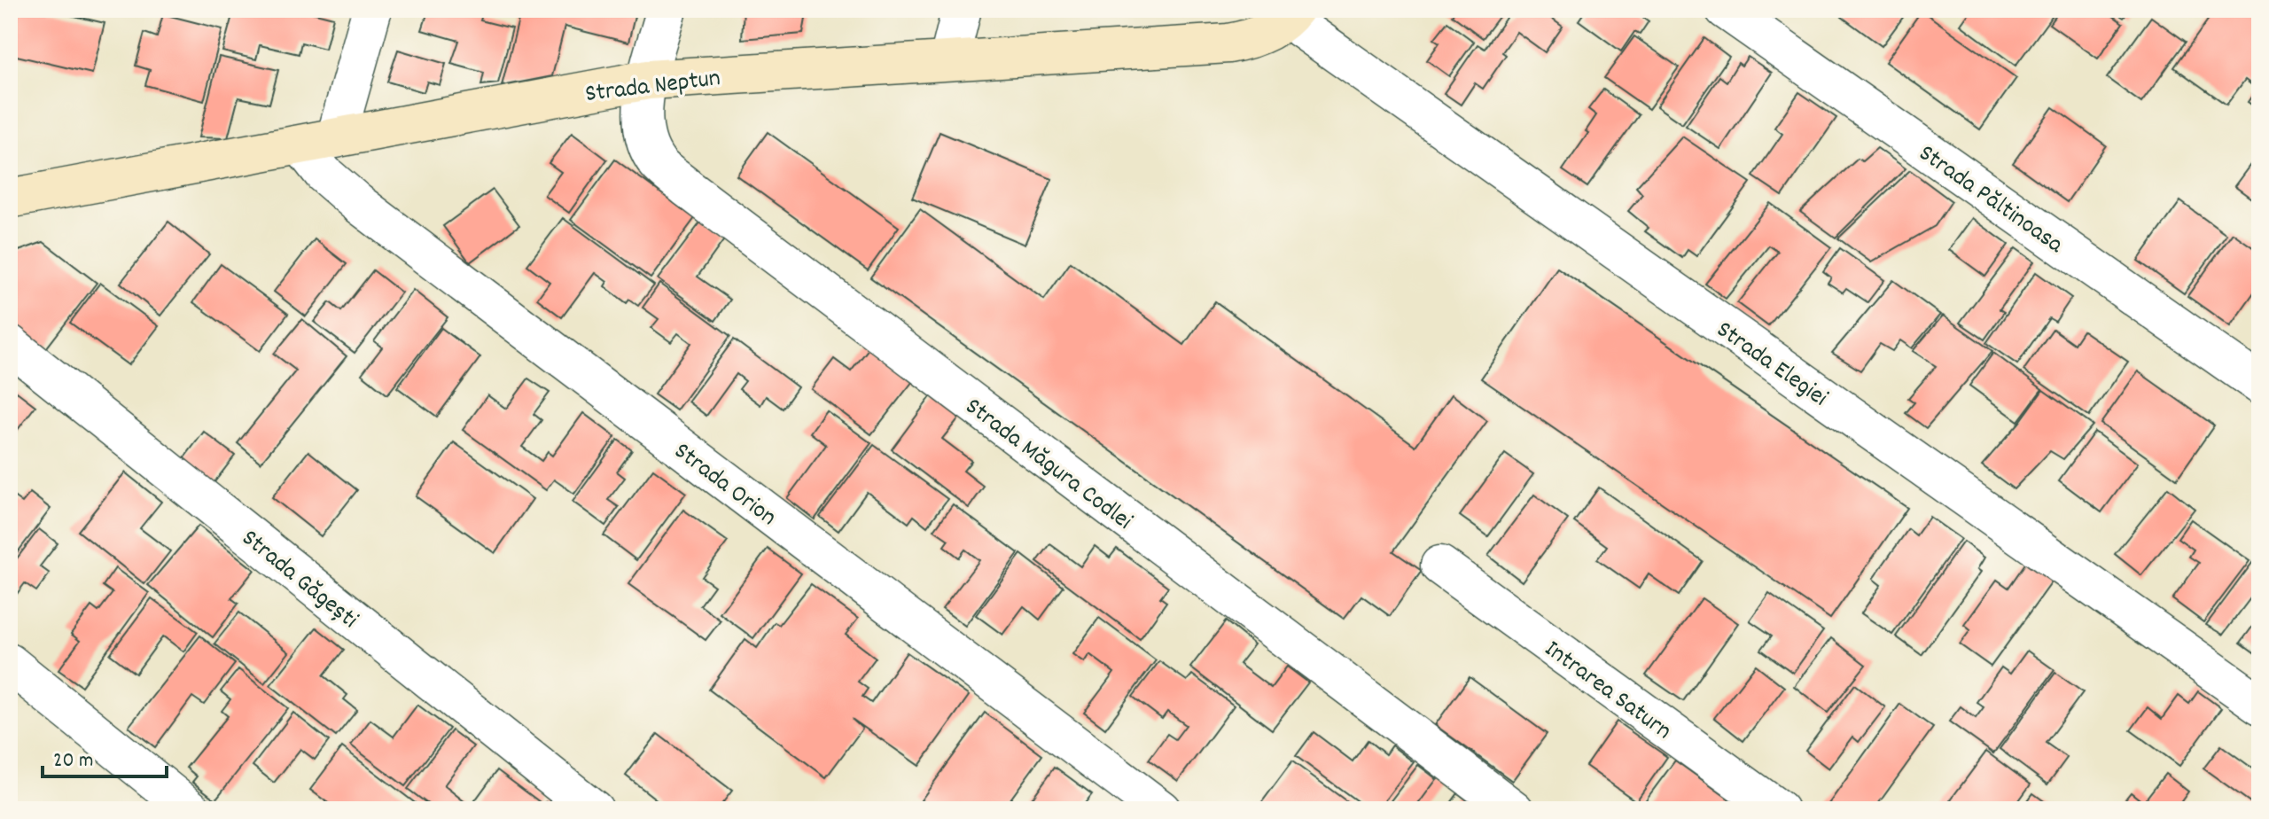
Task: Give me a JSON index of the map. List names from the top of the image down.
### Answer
{
  "streets": {
    "street": [
      "Strada Neptun",
      "Strada Păltinoasa",
      "Strada Elegiei",
      "Strada Măgura Codlei",
      "Strada Orion",
      "Strada Găgești",
      "Intrarea Saturn"
    ]
  },
  "crossings": [
    ["Strada Neptun", "Strada Elegiei"],
    ["Strada Neptun", "Strada Măgura Codlei"],
    ["Strada Neptun", "Strada Orion"]
  ],
  "scale_bar": "20 m"
}
